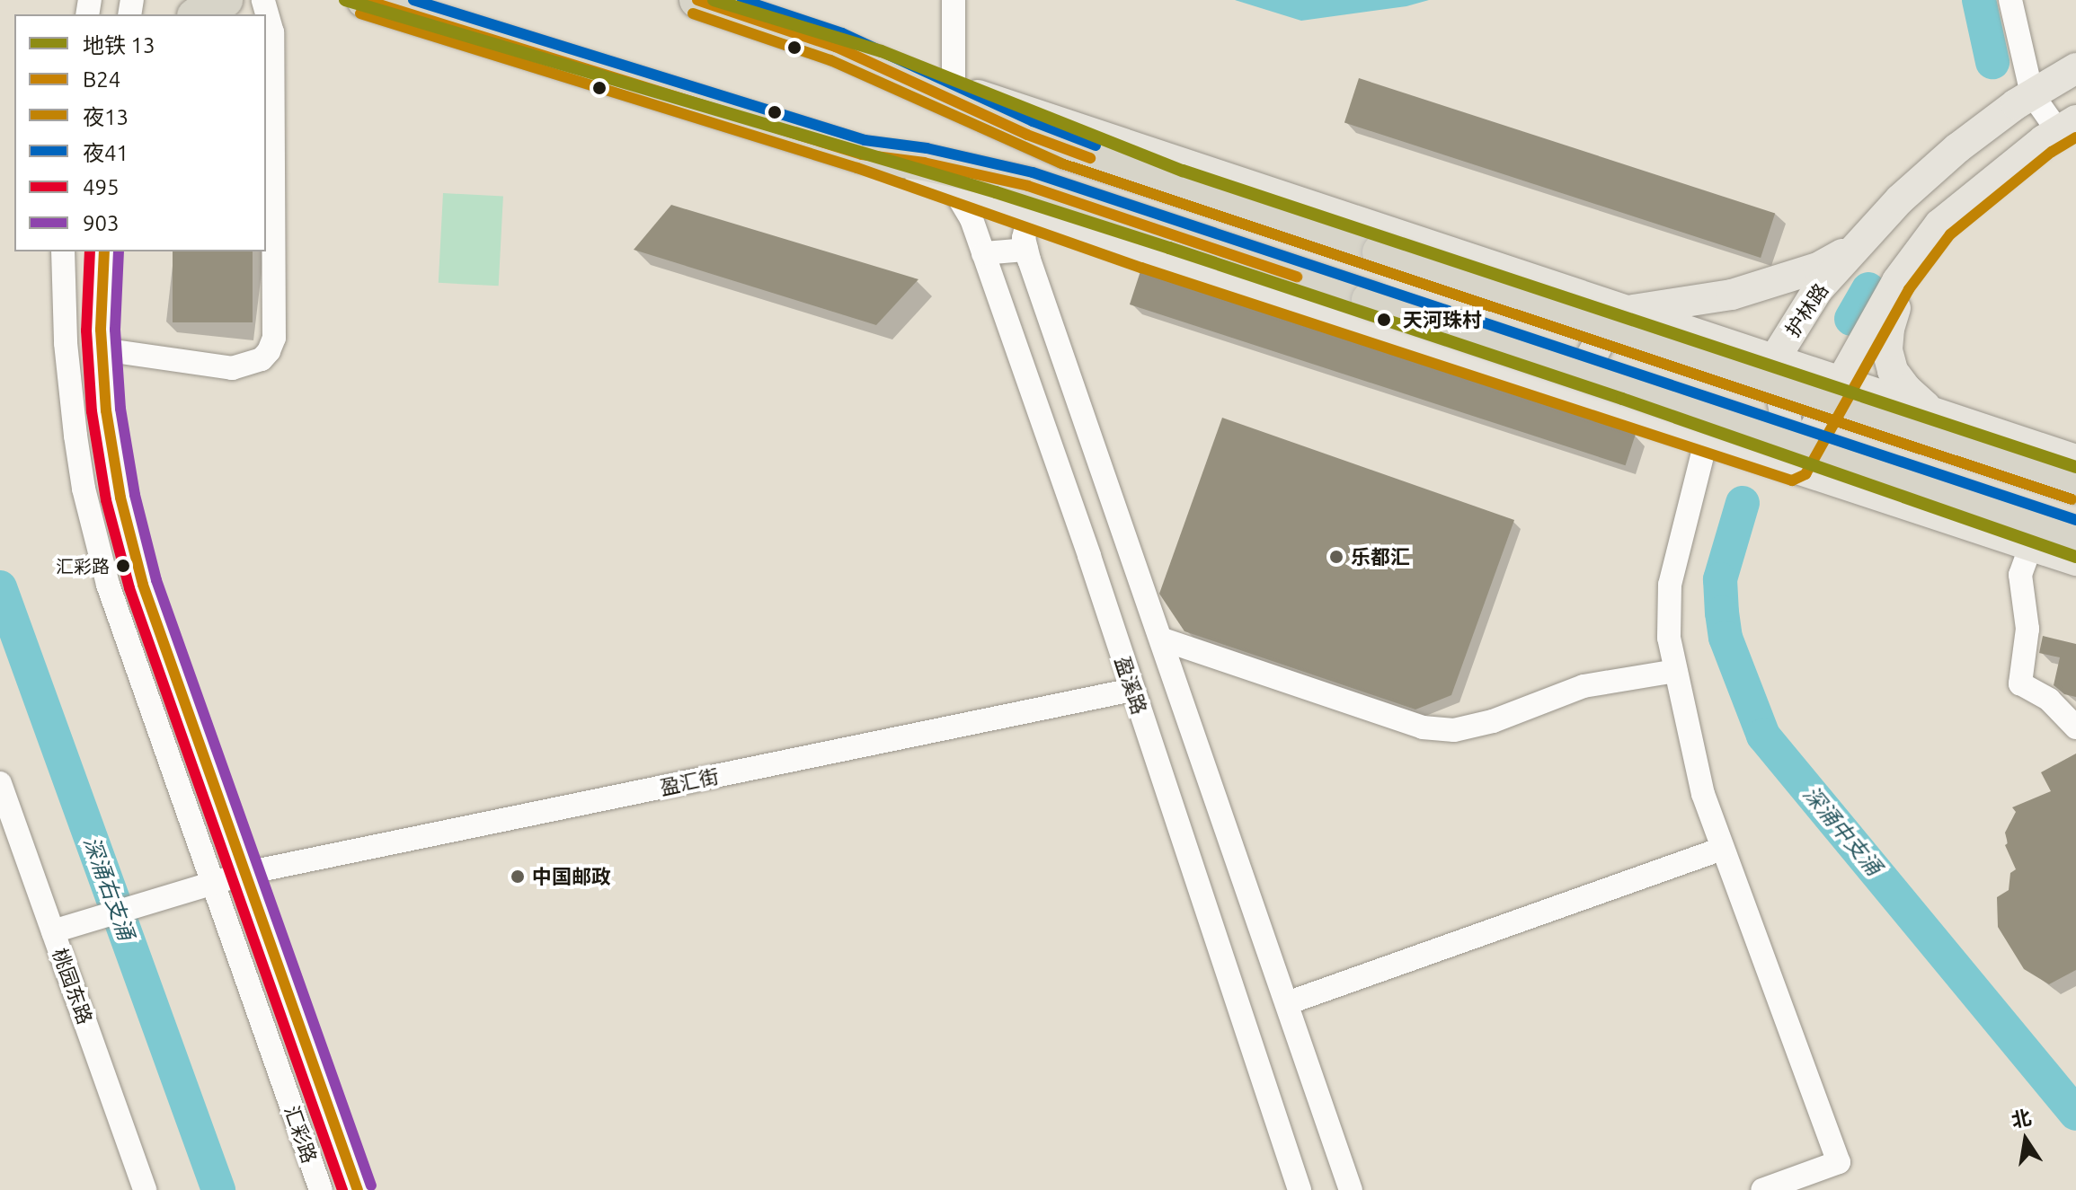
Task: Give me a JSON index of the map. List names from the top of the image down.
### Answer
{
  "streets": {
    "main road": ["护林路"],
    "street": [
      "盈溪路",
      "盈汇街",
      "桃园东路",
      "汇彩路"
    ]
  },
  "crossings": [
    ["盈溪路", "盈汇街"],
    ["盈汇街", "桃园东路"],
    ["盈汇街", "汇彩路"]
  ],
  "water": ["深涌中支涌", "深涌右支涌"],
  "places": [
    "天河珠村",
    "乐都汇",
    "汇彩路",
    "中国邮政"
  ],
  "lines": [
    "metro line 13",
    "transit line B24",
    "transit line 夜41",
    "transit line 夜13",
    "transit line 495",
    "transit line 903"
  ],
  "legend": [
    "地铁 13",
    "B24",
    "夜13",
    "夜41",
    "495",
    "903"
  ],
  "north": "top"
}
